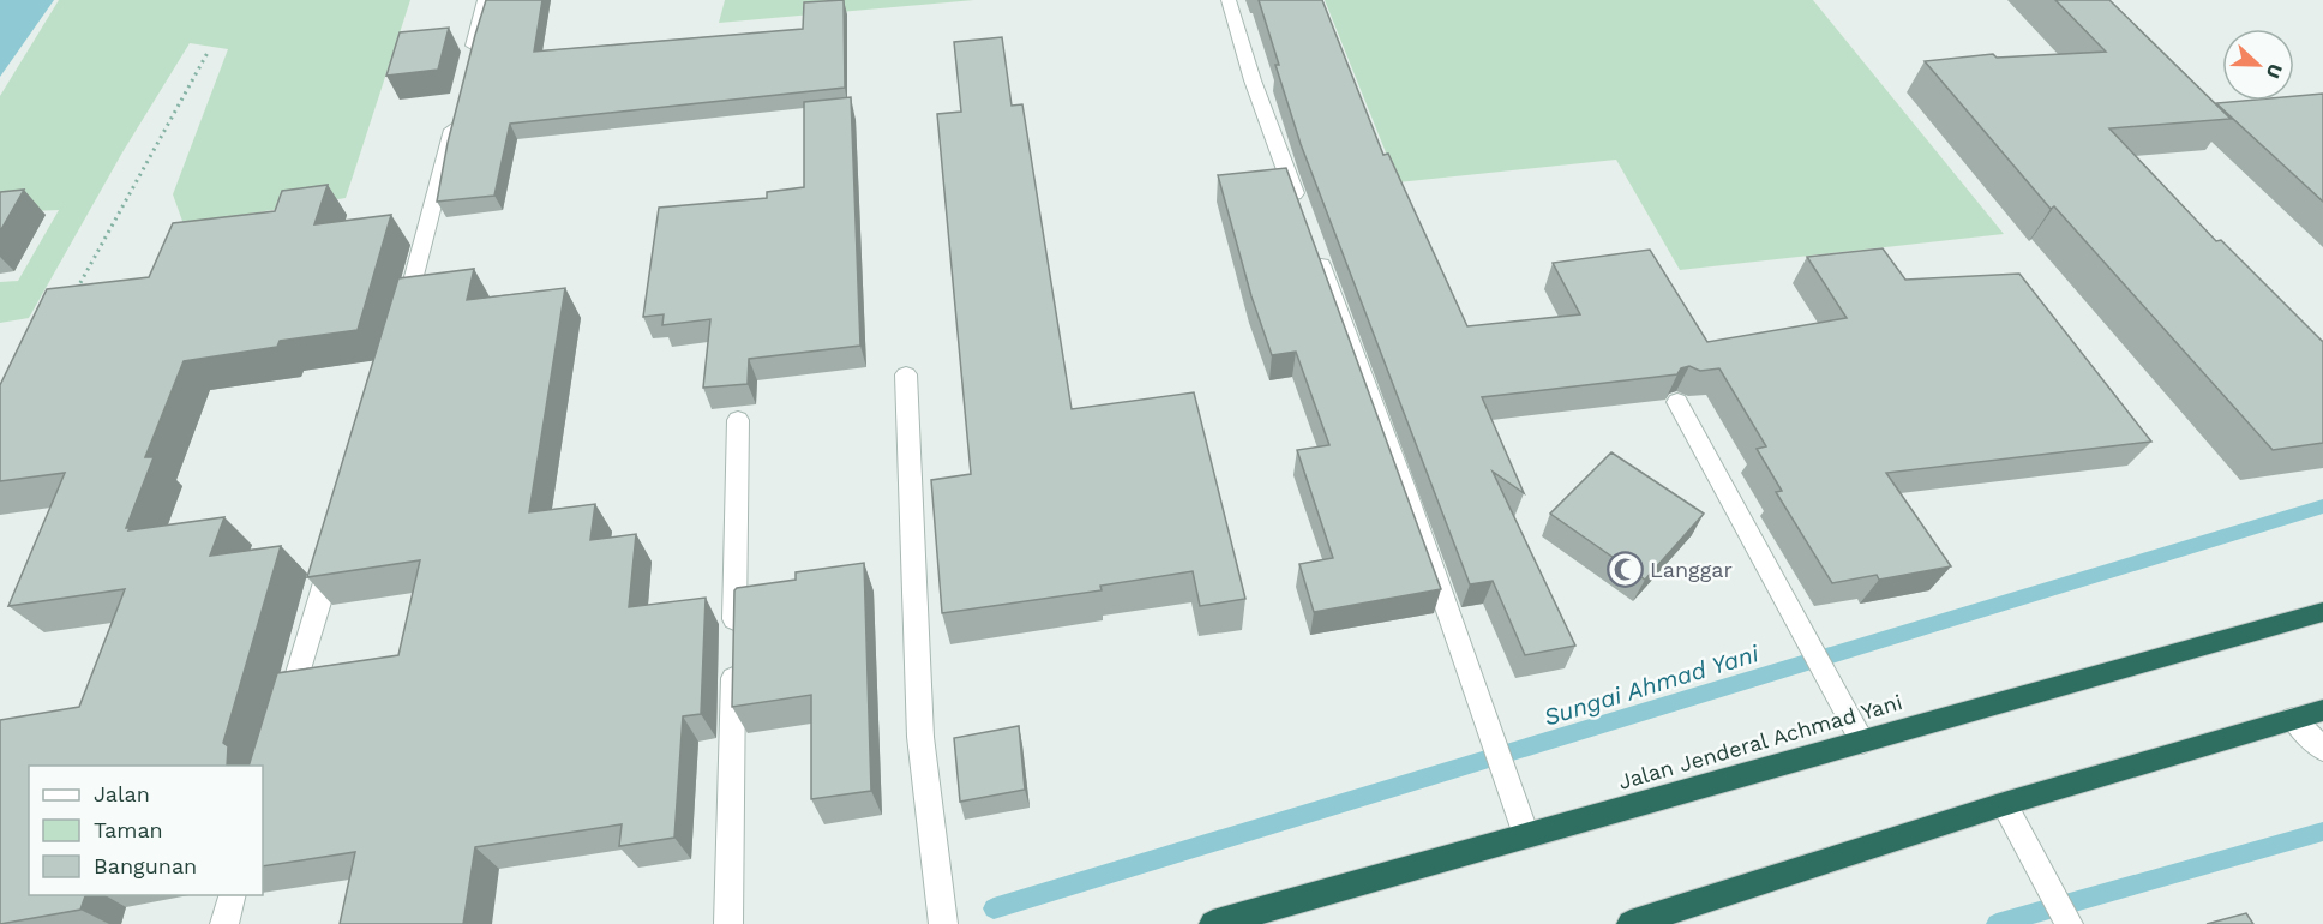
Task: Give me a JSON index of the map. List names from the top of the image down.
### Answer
{
  "streets": {
    "highway": ["Jalan Jenderal Achmad Yani"]
  },
  "water": ["Sungai Ahmad Yani"],
  "places": {
    "mosque": ["Langgar"]
  },
  "legend": ["Jalan", "Taman", "Bangunan"],
  "north": "right"
}
